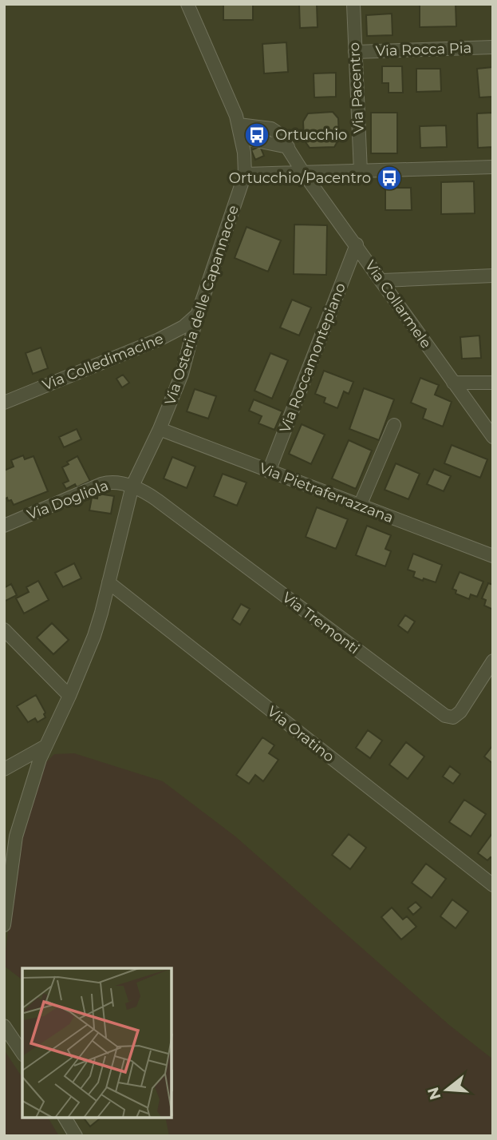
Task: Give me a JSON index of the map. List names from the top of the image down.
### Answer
{
  "streets": {
    "street": [
      "Via Rocca Pia",
      "Via Pacentro",
      "Via Collarmele",
      "Via Osteria delle Capannacce",
      "Via Roccamontepiano",
      "Via Colledimacine",
      "Via Pietraferrazzana",
      "Via Dogliola",
      "Via Tremonti",
      "Via Oratino"
    ]
  },
  "crossings": [
    ["Via Rocca Pia", "Via Pacentro"],
    ["Via Collarmele", "Via Osteria delle Capannacce"],
    ["Via Collarmele", "Via Roccamontepiano"],
    ["Via Osteria delle Capannacce", "Via Colledimacine"],
    ["Via Osteria delle Capannacce", "Via Pietraferrazzana"],
    ["Via Osteria delle Capannacce", "Via Dogliola"],
    ["Via Osteria delle Capannacce", "Via Tremonti"],
    ["Via Osteria delle Capannacce", "Via Oratino"],
    ["Via Roccamontepiano", "Via Pietraferrazzana"],
    ["Via Dogliola", "Via Tremonti"]
  ],
  "places": {
    "bus stop": ["Ortucchio", "Ortucchio/Pacentro"]
  },
  "north": "left"
}
